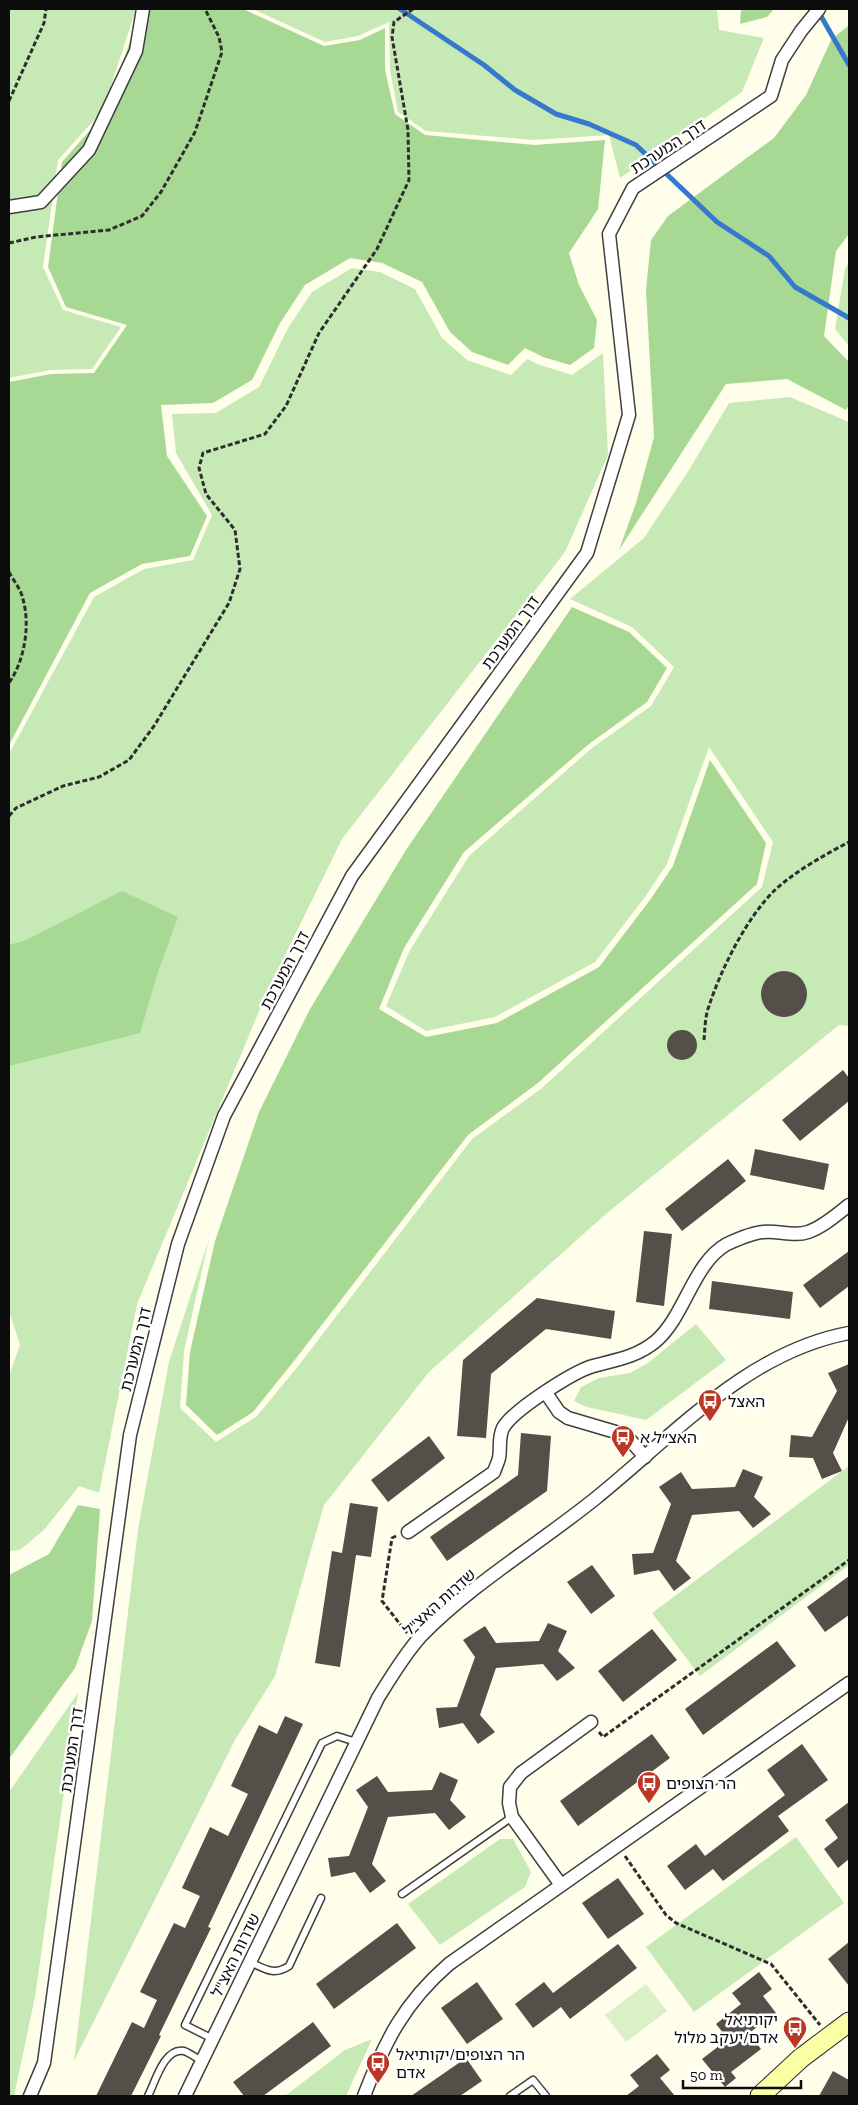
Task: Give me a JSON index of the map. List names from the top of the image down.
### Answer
{
  "streets": {
    "street": ["דרך המערכת", "שדרות האצ\"ל"]
  },
  "places": {
    "bus stop": [
      "האצל",
      "האצ״ל א",
      "הר הצופים",
      "יקותיאל אדם/יעקב מלול",
      "הר הצופים/יקותיאל אדם"
    ]
  },
  "scale_bar": "50 m"
}
